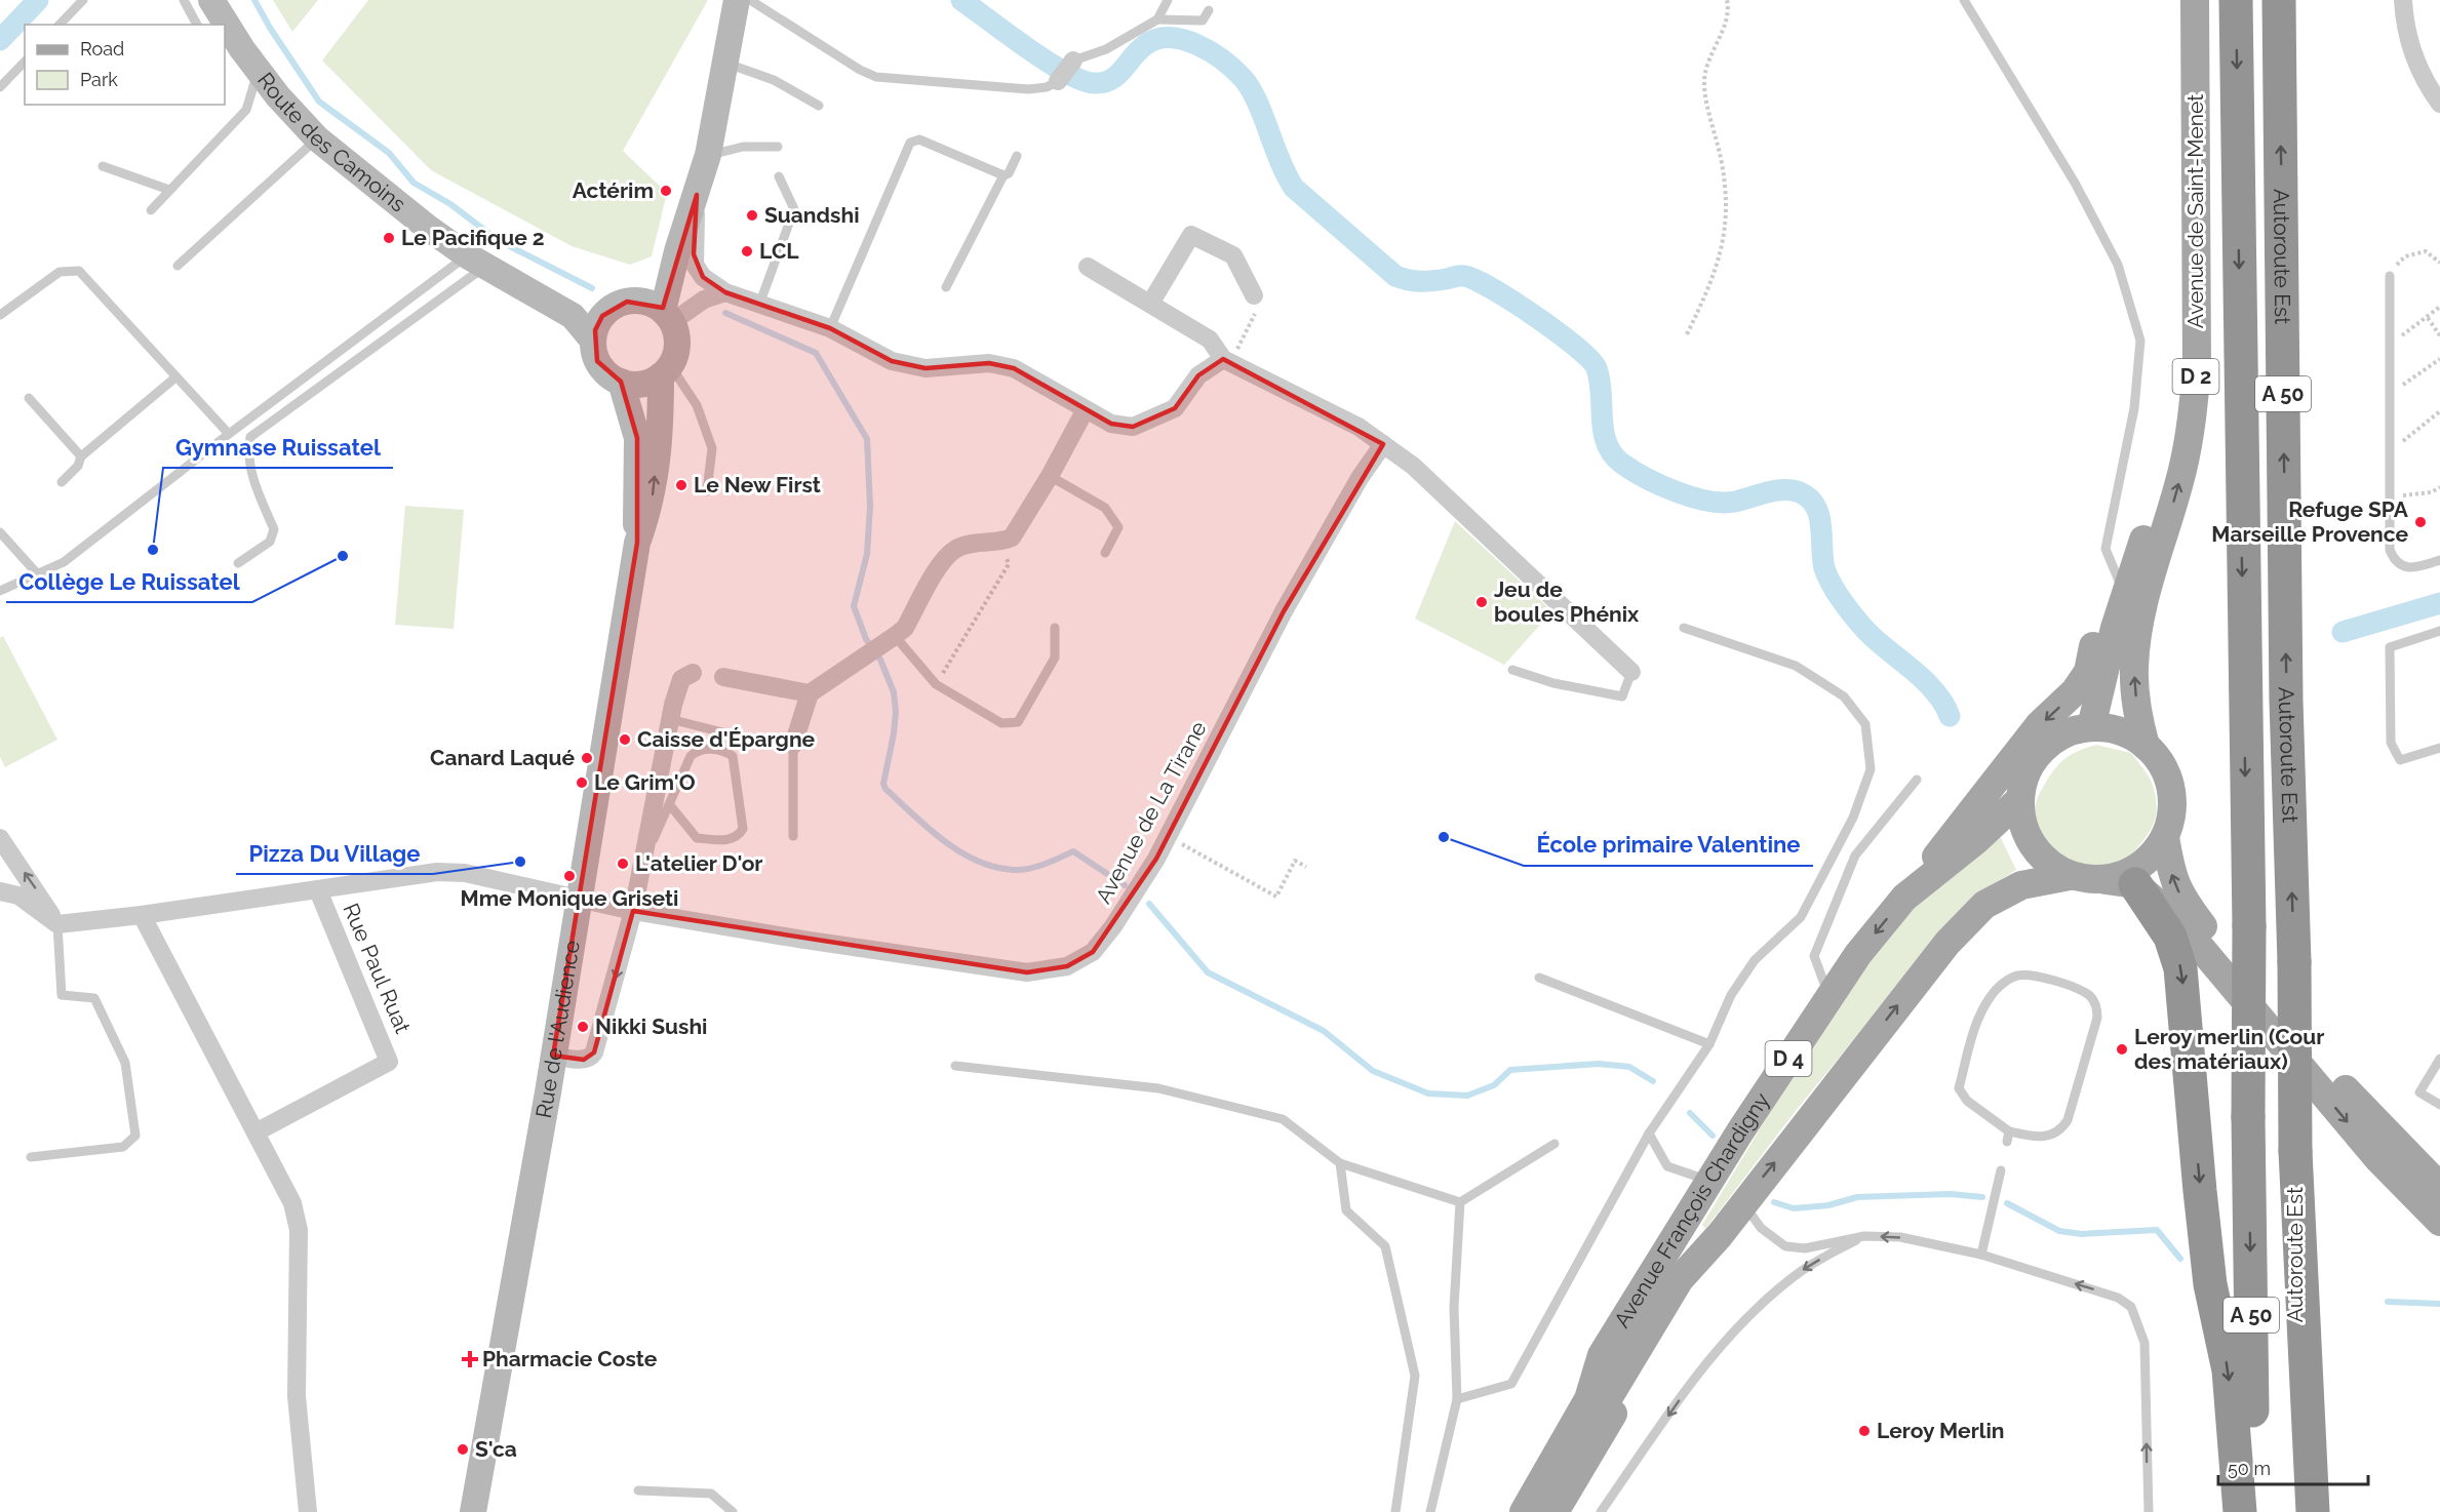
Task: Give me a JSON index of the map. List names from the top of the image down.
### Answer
{
  "streets": {
    "highway": ["Autoroute Est", "A 50"],
    "main road": [
      "Avenue de Saint-Menet",
      "D 2",
      "D 4",
      "Avenue François Chardigny"
    ],
    "street": [
      "Route des Camoins",
      "Avenue de La Tirane",
      "Rue Paul Ruat",
      "Rue de l'Audience"
    ]
  },
  "crossings": [
    ["Route des Camoins", "Rue de l'Audience"],
    ["Avenue de Saint-Menet", "Avenue François Chardigny"],
    ["Avenue de La Tirane", "Rue Paul Ruat"],
    ["Avenue de La Tirane", "Rue de l'Audience"],
    ["D 4", "Avenue François Chardigny"]
  ],
  "places": {
    "other": [
      "Actérim",
      "Suandshi",
      "Le Pacifique 2",
      "LCL",
      "Le New First",
      "Refuge SPA Marseille Provence",
      "Gymnase Ruissatel",
      "Collège Le Ruissatel",
      "Jeu de boules Phénix",
      "Caisse d'Épargne",
      "Canard Laqué",
      "Le Grim'O",
      "École primaire Valentine",
      "Pizza Du Village",
      "L'atelier D'or",
      "Mme Monique Griseti",
      "Nikki Sushi",
      "Leroy merlin (Cour des matériaux)",
      "Leroy Merlin",
      "S'ca"
    ],
    "health": ["Pharmacie Coste"]
  },
  "legend": ["Road", "Park"],
  "scale_bar": "50 m"
}
